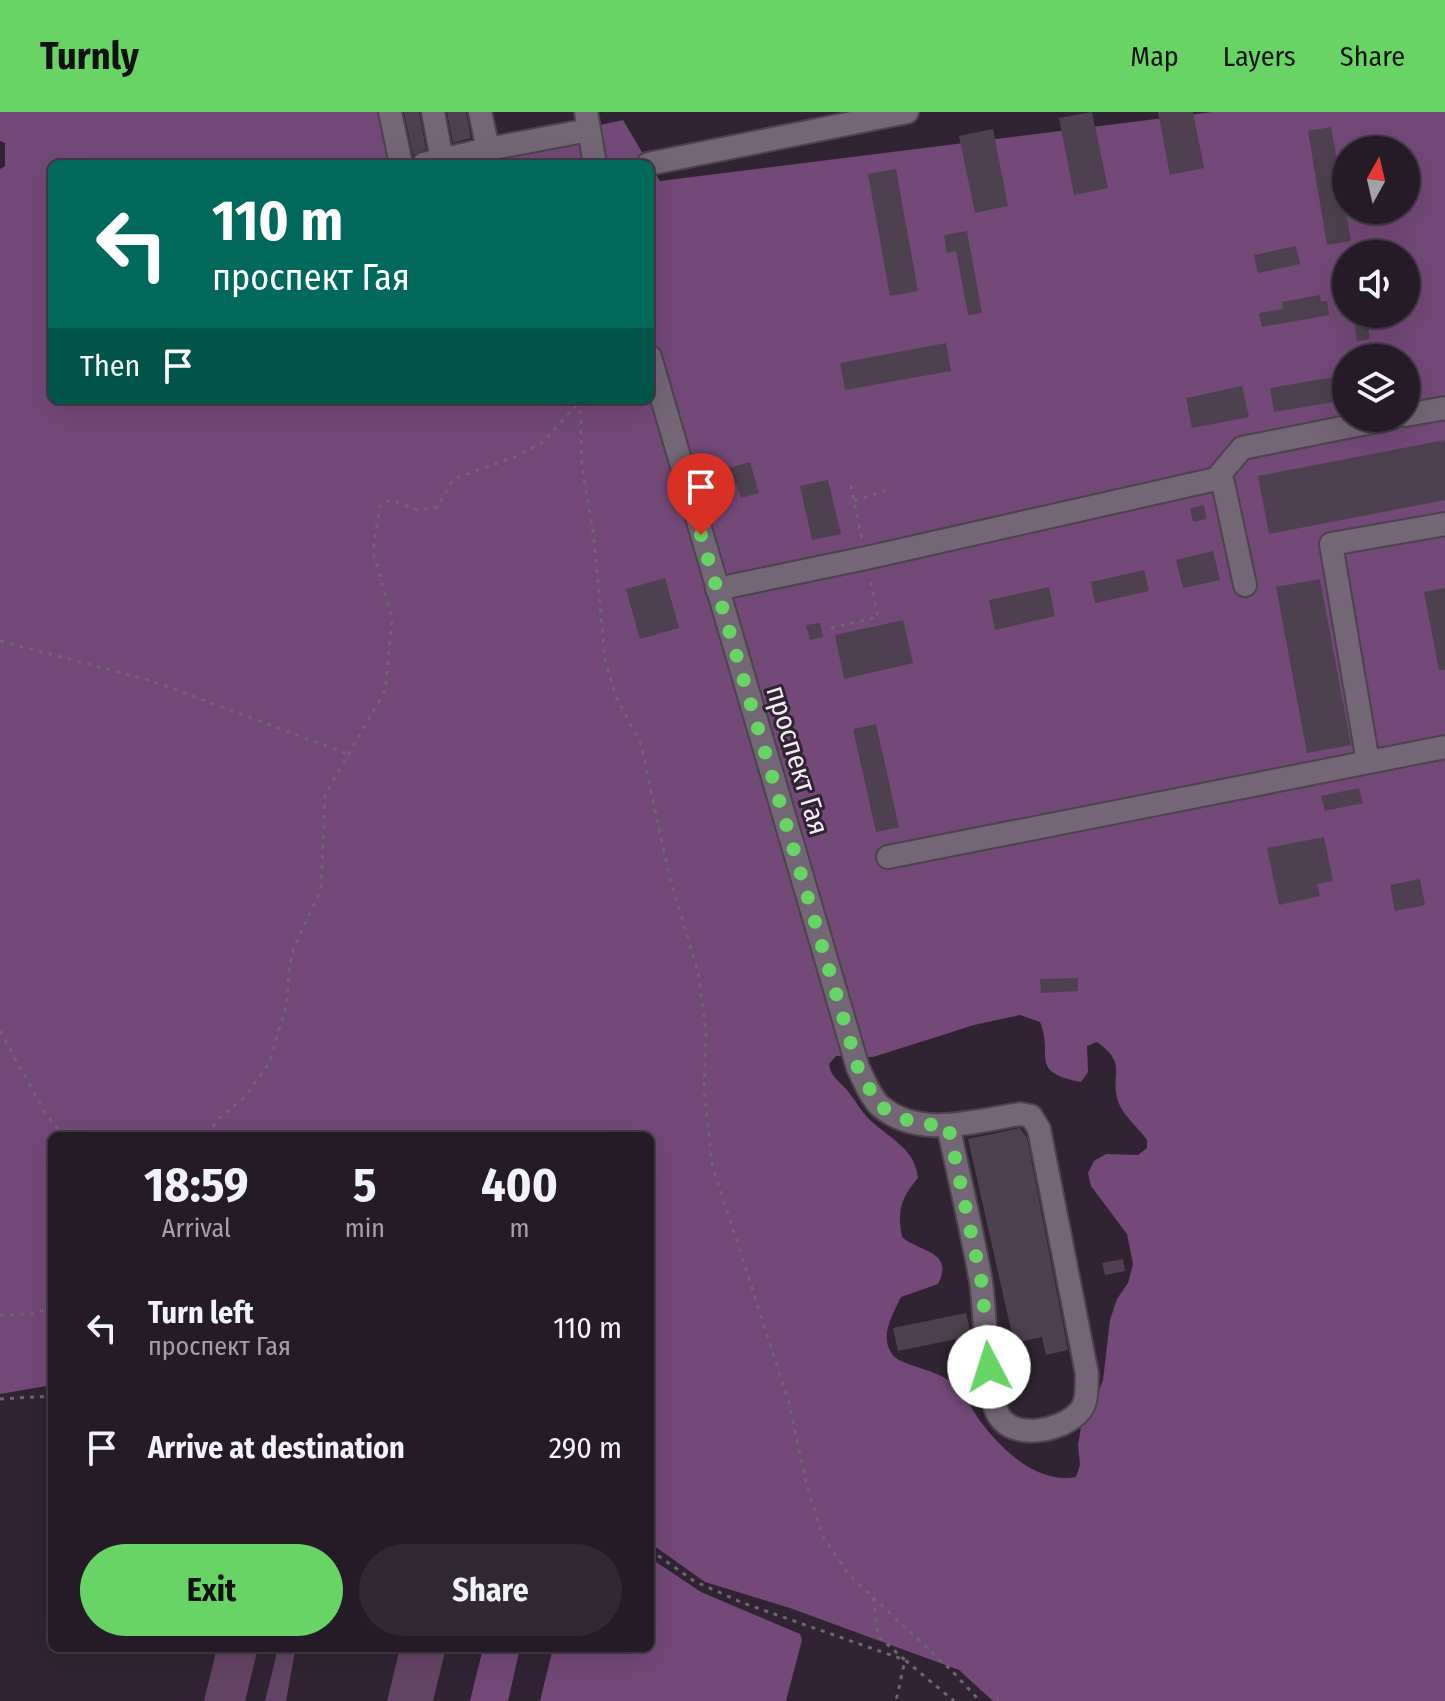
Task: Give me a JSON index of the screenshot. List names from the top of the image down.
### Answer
{
  "streets": {
    "street": ["проспект Гая"]
  },
  "north": "top",
  "page": {
    "header": "Turnly",
    "nav": ["Map", "Layers", "Share"],
    "turn": ["110 m", "проспект Гая"],
    "then": "Then",
    "eta": [
      "18:59",
      "Arrival",
      "5",
      "min",
      "400",
      "m"
    ],
    "list": [
      {
        "name": "Turn left",
        "note": "проспект Гая",
        "value": "110 m"
      },
      {
        "name": "Arrive at destination",
        "value": "290 m"
      }
    ],
    "buttons": ["Exit", "Share"]
  }
}
